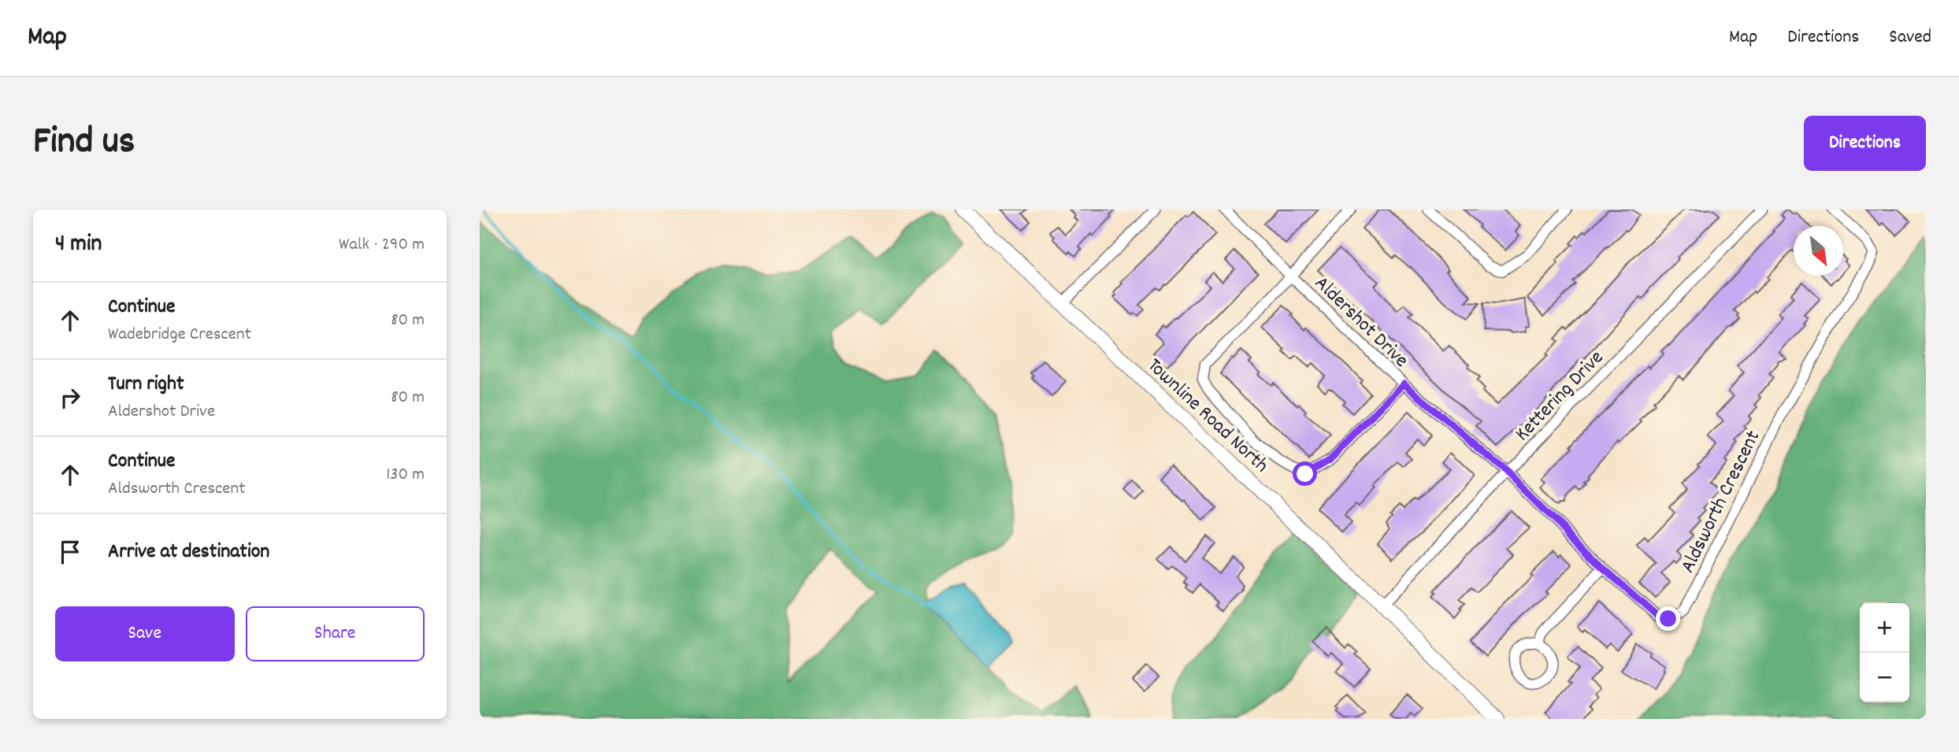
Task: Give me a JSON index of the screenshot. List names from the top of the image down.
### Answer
{
  "streets": {
    "main road": ["Townline Road North"],
    "street": ["Aldershot Drive", "Kettering Drive", "Aldsworth Crescent"]
  },
  "crossings": [
    ["Aldershot Drive", "Kettering Drive"],
    ["Aldershot Drive", "Aldsworth Crescent"],
    ["Kettering Drive", "Townline Road North"],
    ["Kettering Drive", "Aldsworth Crescent"]
  ],
  "north": "bottom right",
  "page": {
    "header": "Map",
    "nav": ["Map", "Directions", "Saved"],
    "title": "Find us",
    "buttons": [
      "Directions",
      ["Save", "Share"]
    ],
    "heading": ["4 min", "Walk · 290 m"],
    "list": [
      ["Continue", "Wadebridge Crescent", "80 m"],
      ["Turn right", "Aldershot Drive", "80 m"],
      ["Continue", "Aldsworth Crescent", "130 m"],
      "Arrive at destination"
    ],
    "map_buttons": ["+", "−"]
  }
}
